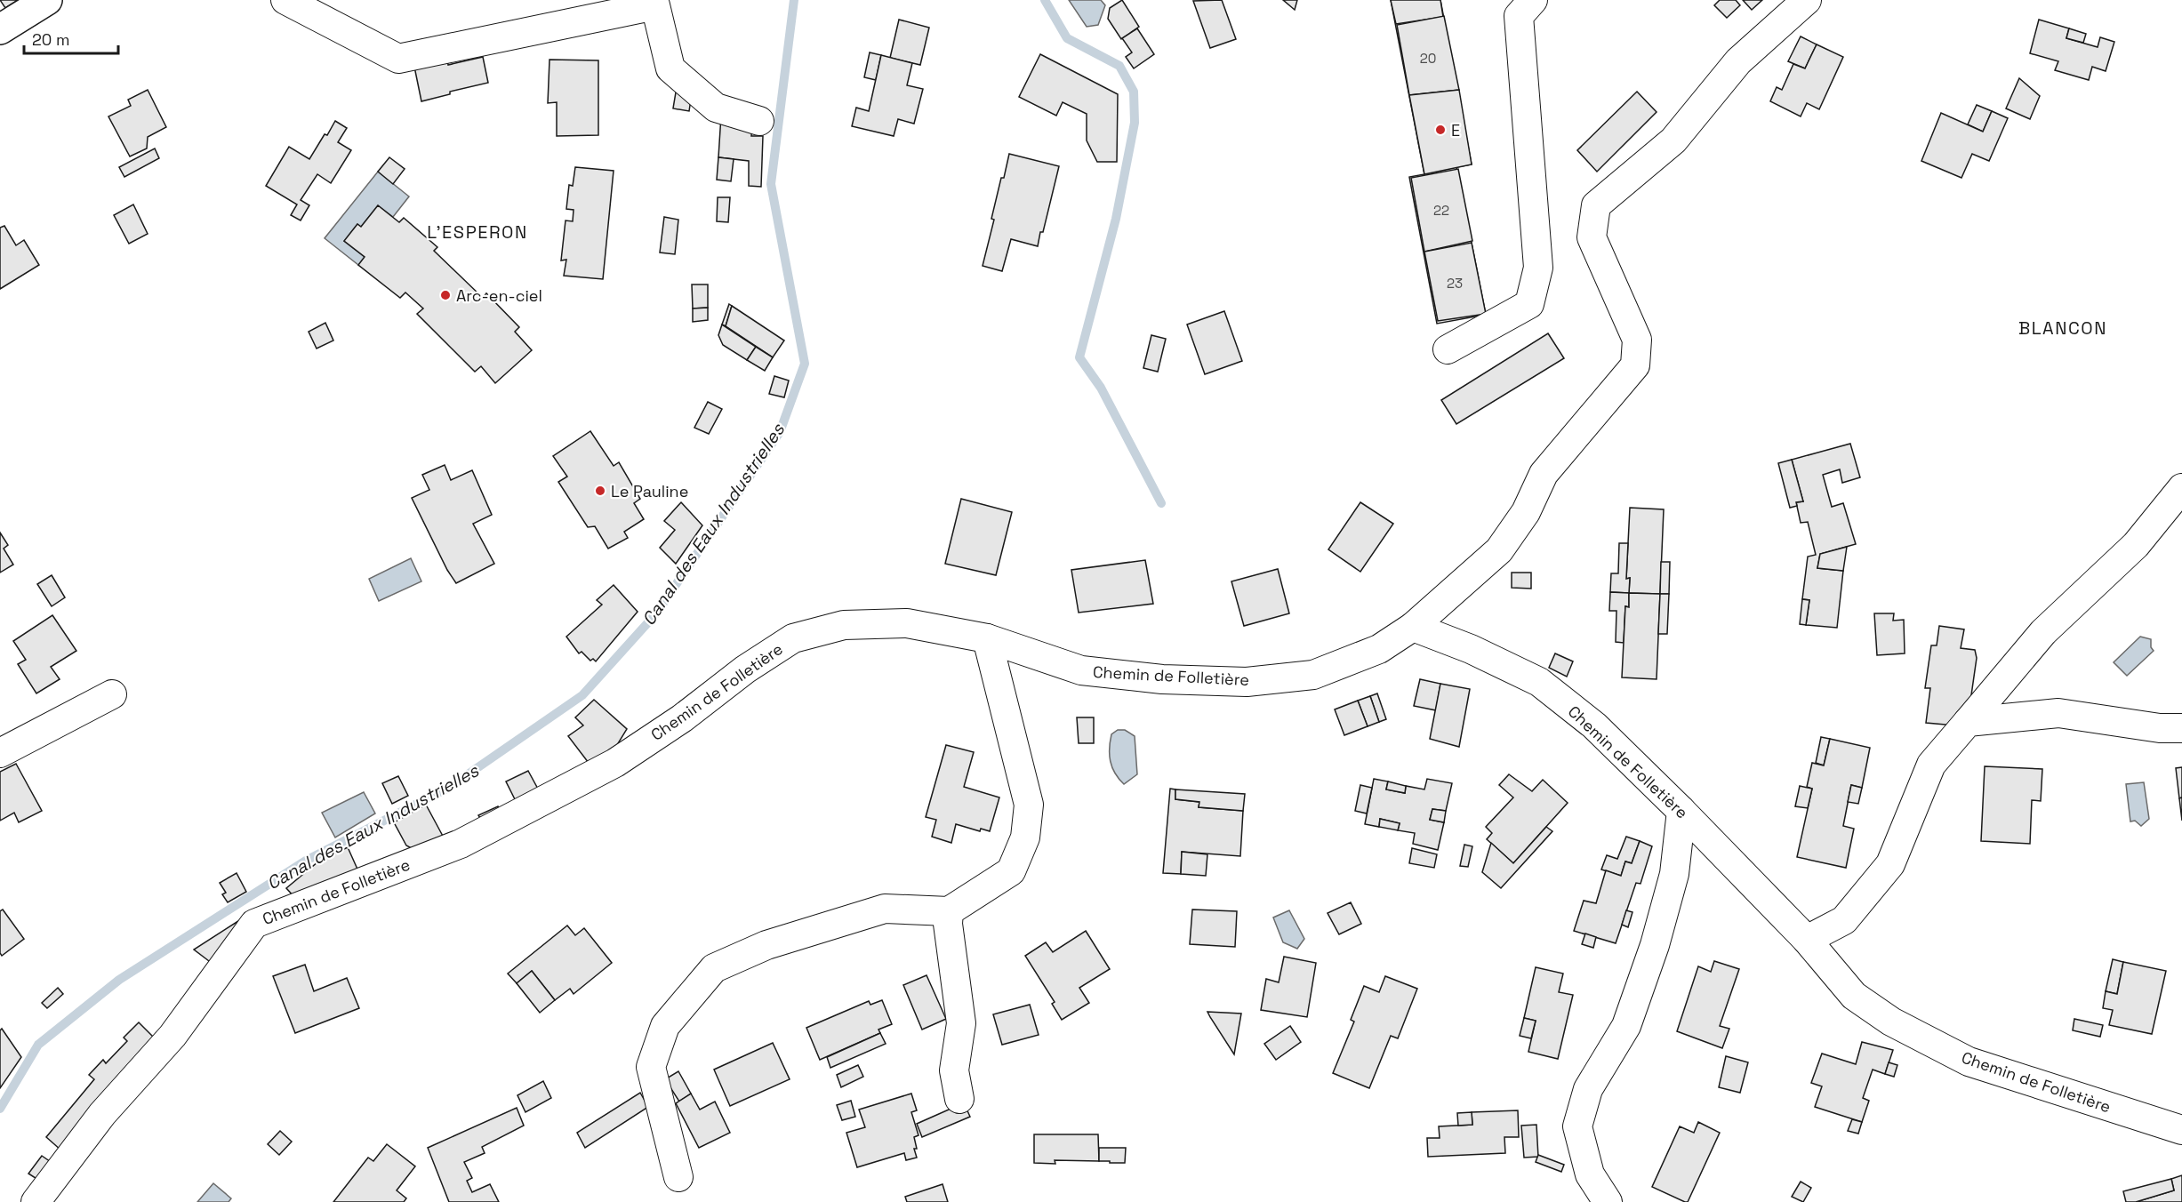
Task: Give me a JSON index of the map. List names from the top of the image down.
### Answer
{
  "streets": {
    "street": ["Chemin de Folletière"]
  },
  "districts": ["L'ESPERON", "BLANCON"],
  "water": ["Canal des Eaux Industrielles"],
  "places": ["E", "Arc-en-ciel", "Le Pauline"],
  "house_numbers": ["20", "22", "23"],
  "scale_bar": "20 m"
}
